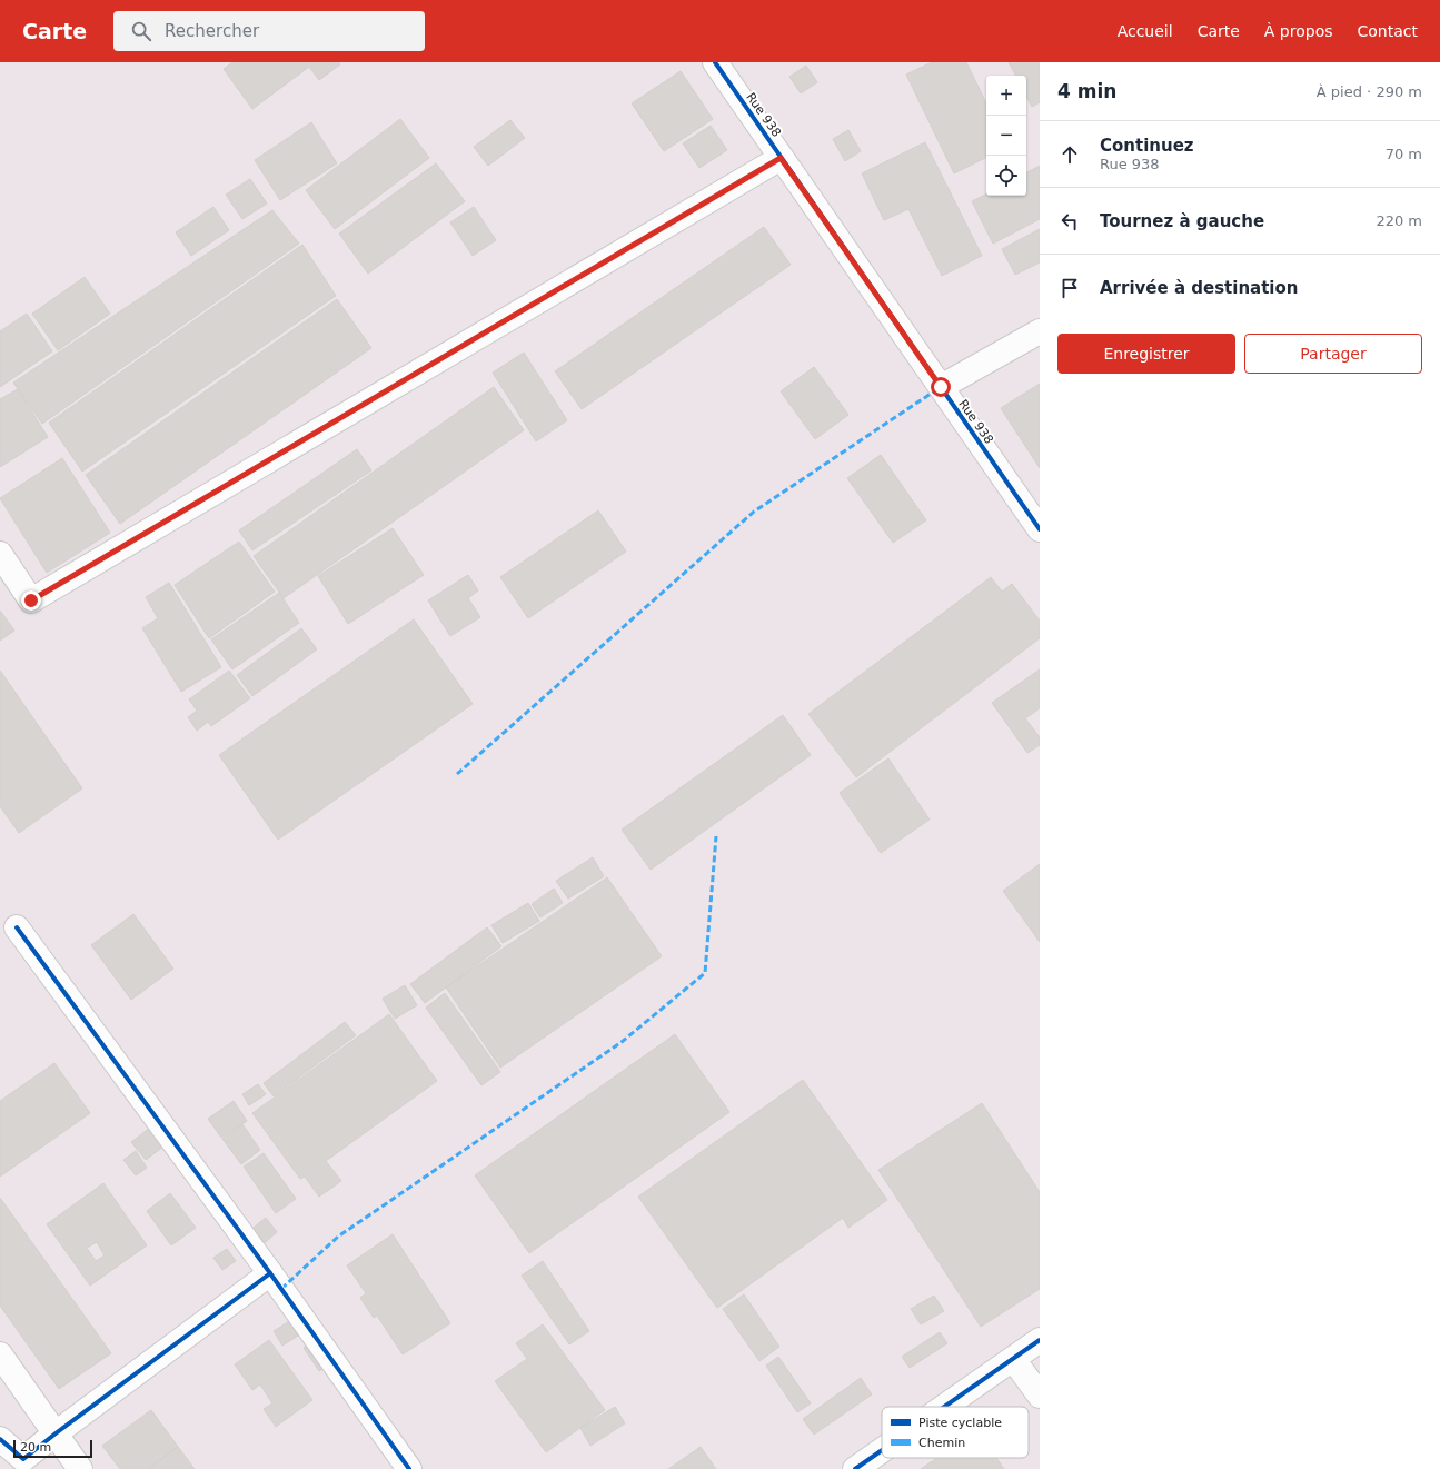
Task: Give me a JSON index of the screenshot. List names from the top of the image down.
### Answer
{
  "streets": {
    "street": ["Rue 938"]
  },
  "legend": ["Piste cyclable", "Chemin"],
  "scale_bar": "20 m",
  "page": {
    "header": "Carte",
    "search": "Rechercher",
    "nav": [
      "Accueil",
      "Carte",
      "À propos",
      "Contact"
    ],
    "heading": ["4 min", "À pied · 290 m"],
    "map_buttons": ["+", "−"],
    "list": [
      ["Continuez", "Rue 938", "70 m"],
      ["Tournez à gauche", "220 m"],
      "Arrivée à destination"
    ],
    "buttons": ["Enregistrer", "Partager"],
    "scale": "20 m"
  }
}
